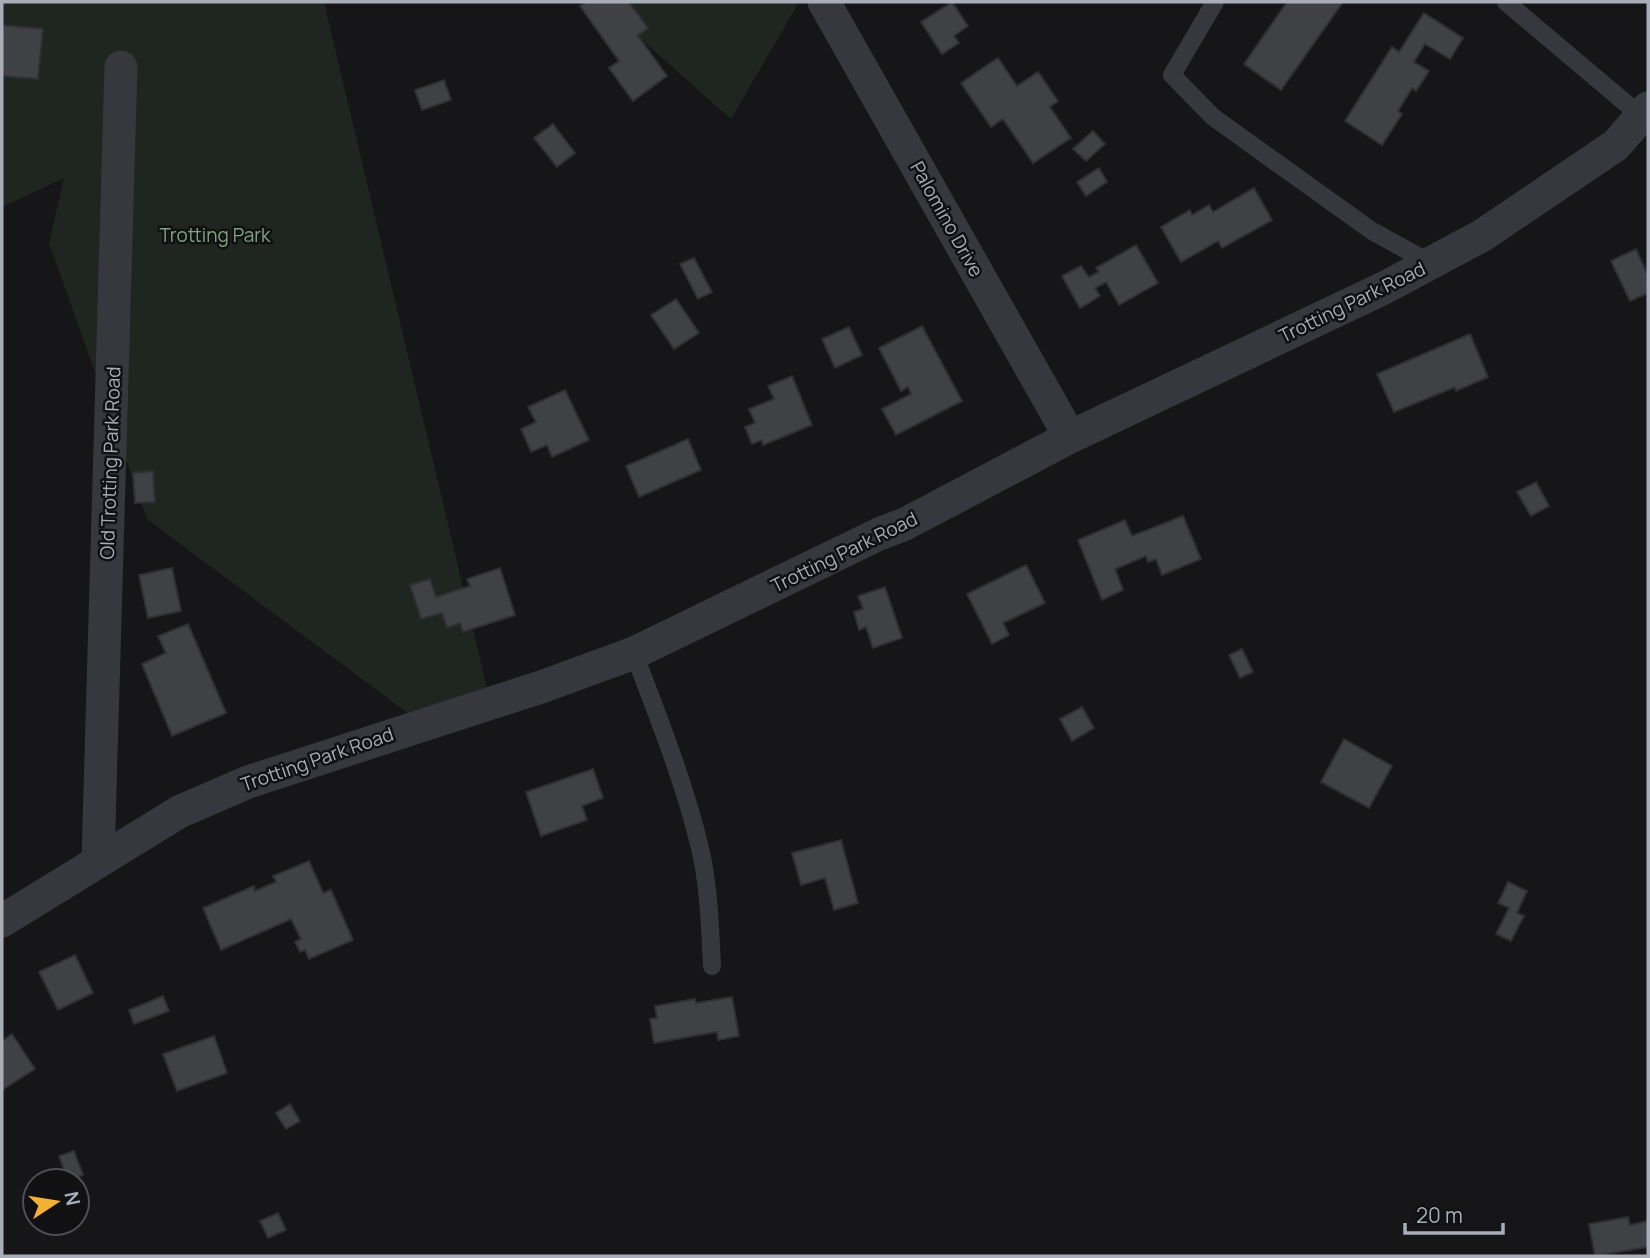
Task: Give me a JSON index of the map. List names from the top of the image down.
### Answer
{
  "streets": {
    "street": ["Palomino Drive", "Trotting Park Road", "Old Trotting Park Road"]
  },
  "crossings": [
    ["Palomino Drive", "Trotting Park Road"],
    ["Trotting Park Road", "Old Trotting Park Road"]
  ],
  "parks": ["Trotting Park"],
  "scale_bar": "20 m",
  "north": "right"
}
